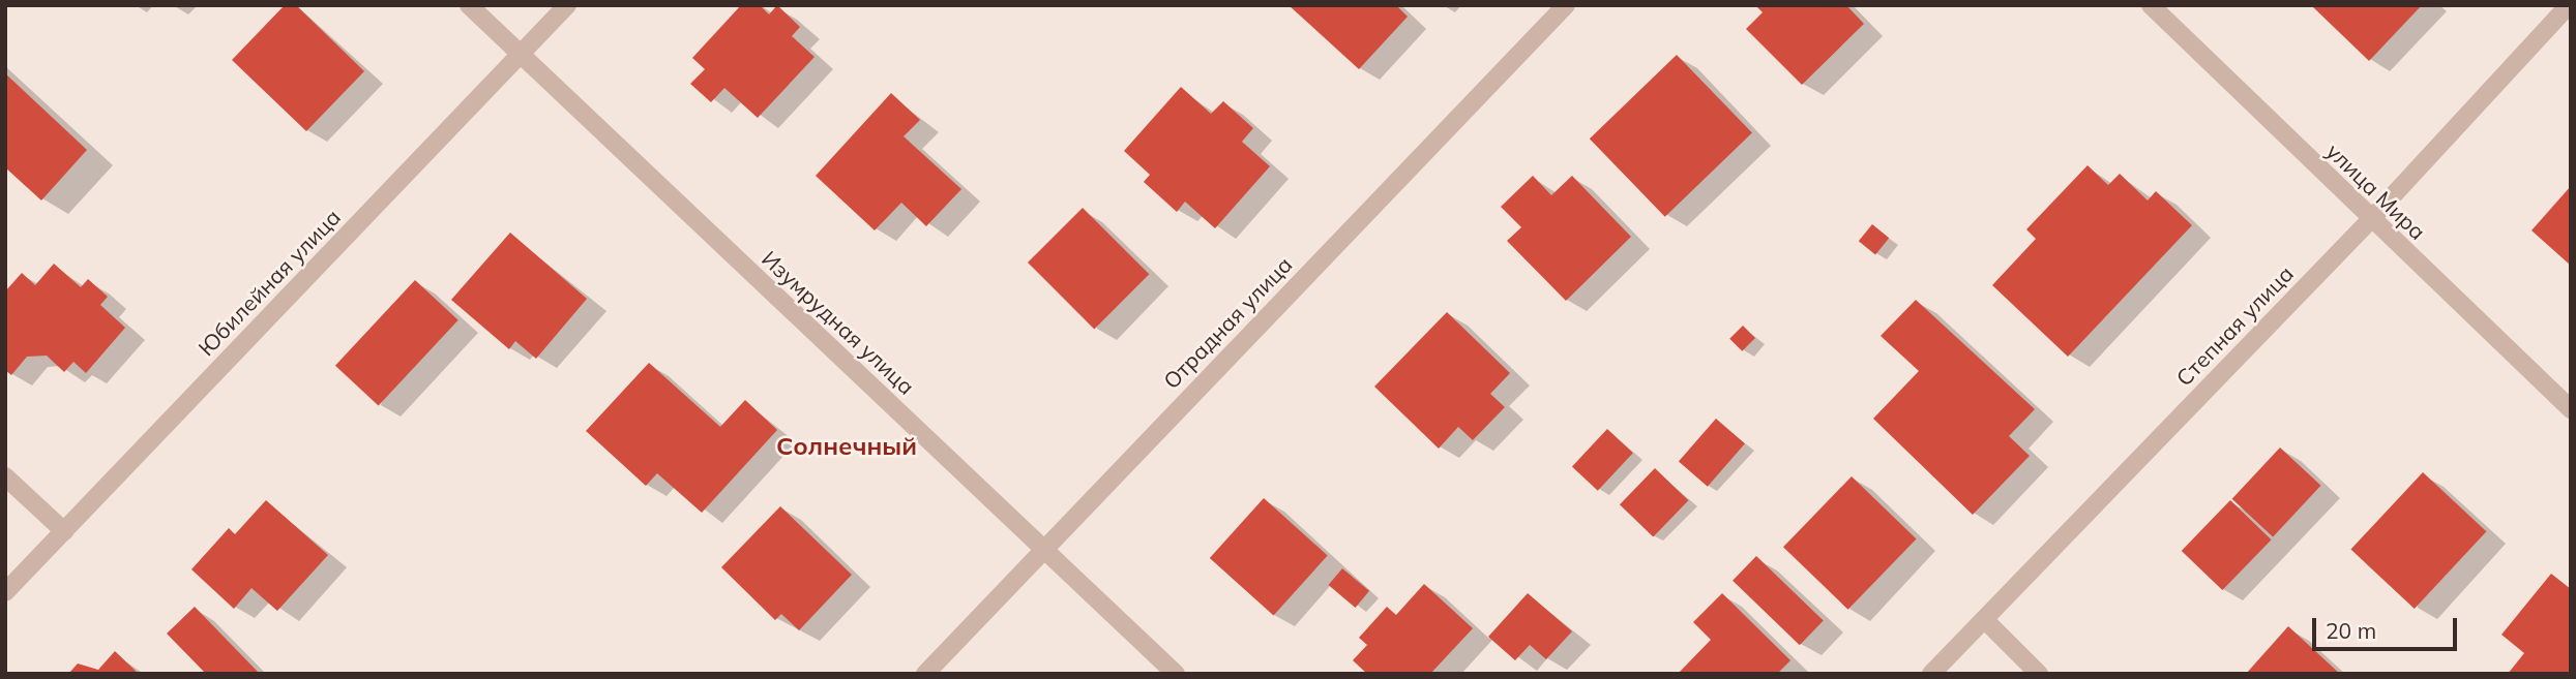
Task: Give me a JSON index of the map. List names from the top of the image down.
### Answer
{
  "streets": {
    "street": [
      "улица Мира",
      "Юбилейная улица",
      "Изумрудная улица",
      "Отрадная улица",
      "Степная улица"
    ]
  },
  "crossings": [
    ["улица Мира", "Степная улица"],
    ["Юбилейная улица", "Изумрудная улица"],
    ["Изумрудная улица", "Отрадная улица"]
  ],
  "districts": ["Солнечный"],
  "scale_bar": "20 m"
}
